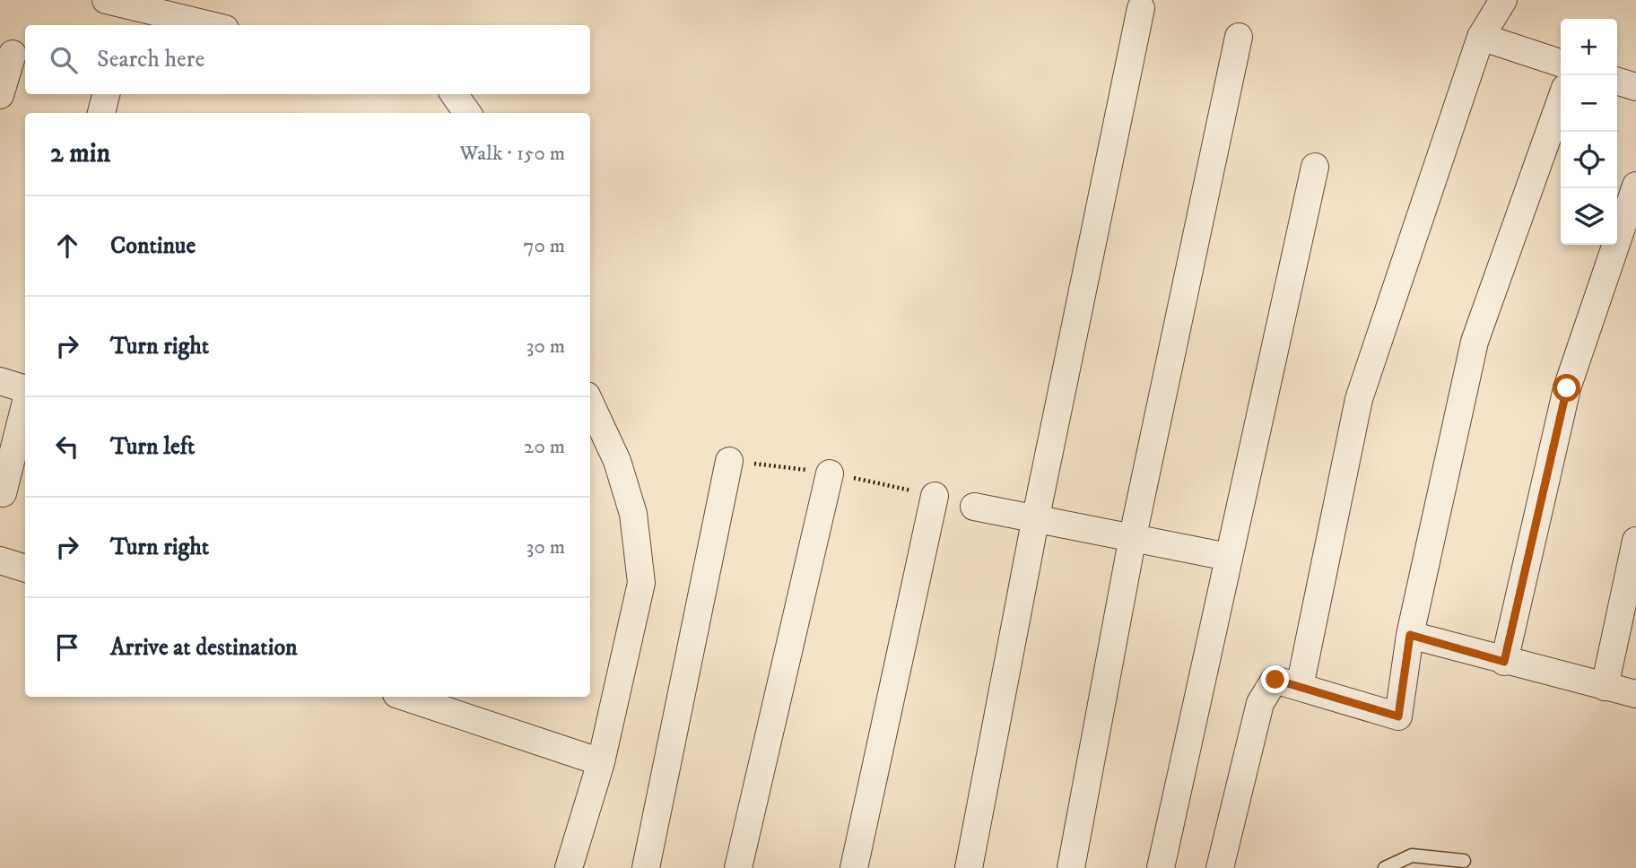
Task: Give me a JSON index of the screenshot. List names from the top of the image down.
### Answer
{
  "page": {
    "map_buttons": ["+", "−"],
    "search": "Search here",
    "heading": ["2 min", "Walk · 150 m"],
    "list": [
      ["Continue", "70 m"],
      ["Turn right", "30 m"],
      ["Turn left", "20 m"],
      ["Turn right", "30 m"],
      "Arrive at destination"
    ]
  }
}
